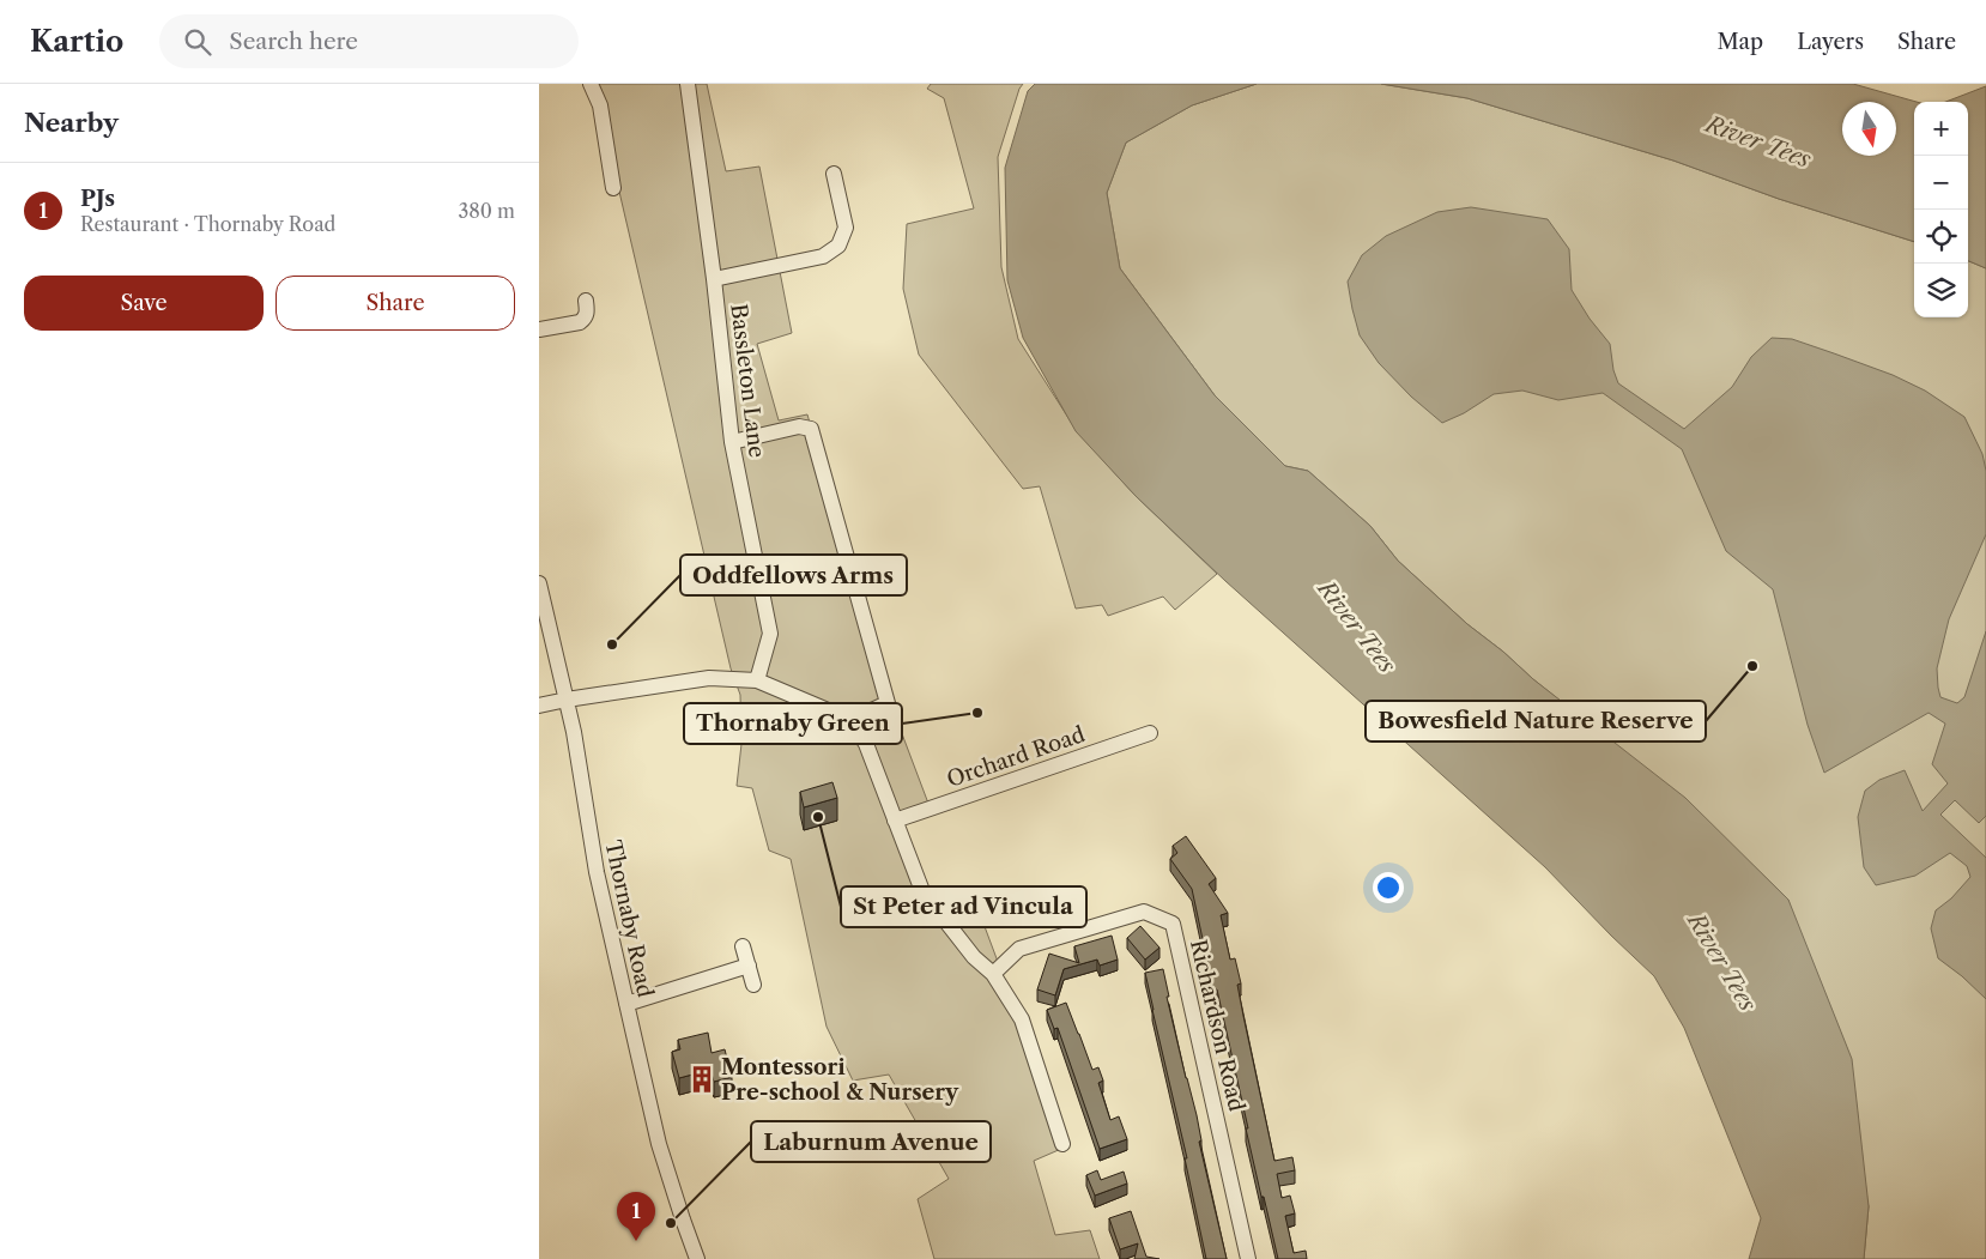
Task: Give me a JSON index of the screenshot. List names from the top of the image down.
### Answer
{
  "streets": {
    "street": [
      "Bassleton Lane",
      "Orchard Road",
      "Thornaby Road",
      "Richardson Road"
    ]
  },
  "water": ["River Tees"],
  "places": {
    "other": [
      "Oddfellows Arms",
      "Bowesfield Nature Reserve",
      "Thornaby Green",
      "St Peter ad Vincula",
      "Laburnum Avenue"
    ],
    "building": ["Montessori Pre-school & Nursery"]
  },
  "north": "bottom",
  "page": {
    "header": "Kartio",
    "search": "Search here",
    "nav": ["Map", "Layers", "Share"],
    "heading": "Nearby",
    "map_buttons": ["+", "−"],
    "list": [
      {
        "mark": "1",
        "name": "PJs",
        "note": "Restaurant · Thornaby Road",
        "value": "380 m"
      }
    ],
    "buttons": ["Save", "Share"],
    "pins": "1"
  }
}
